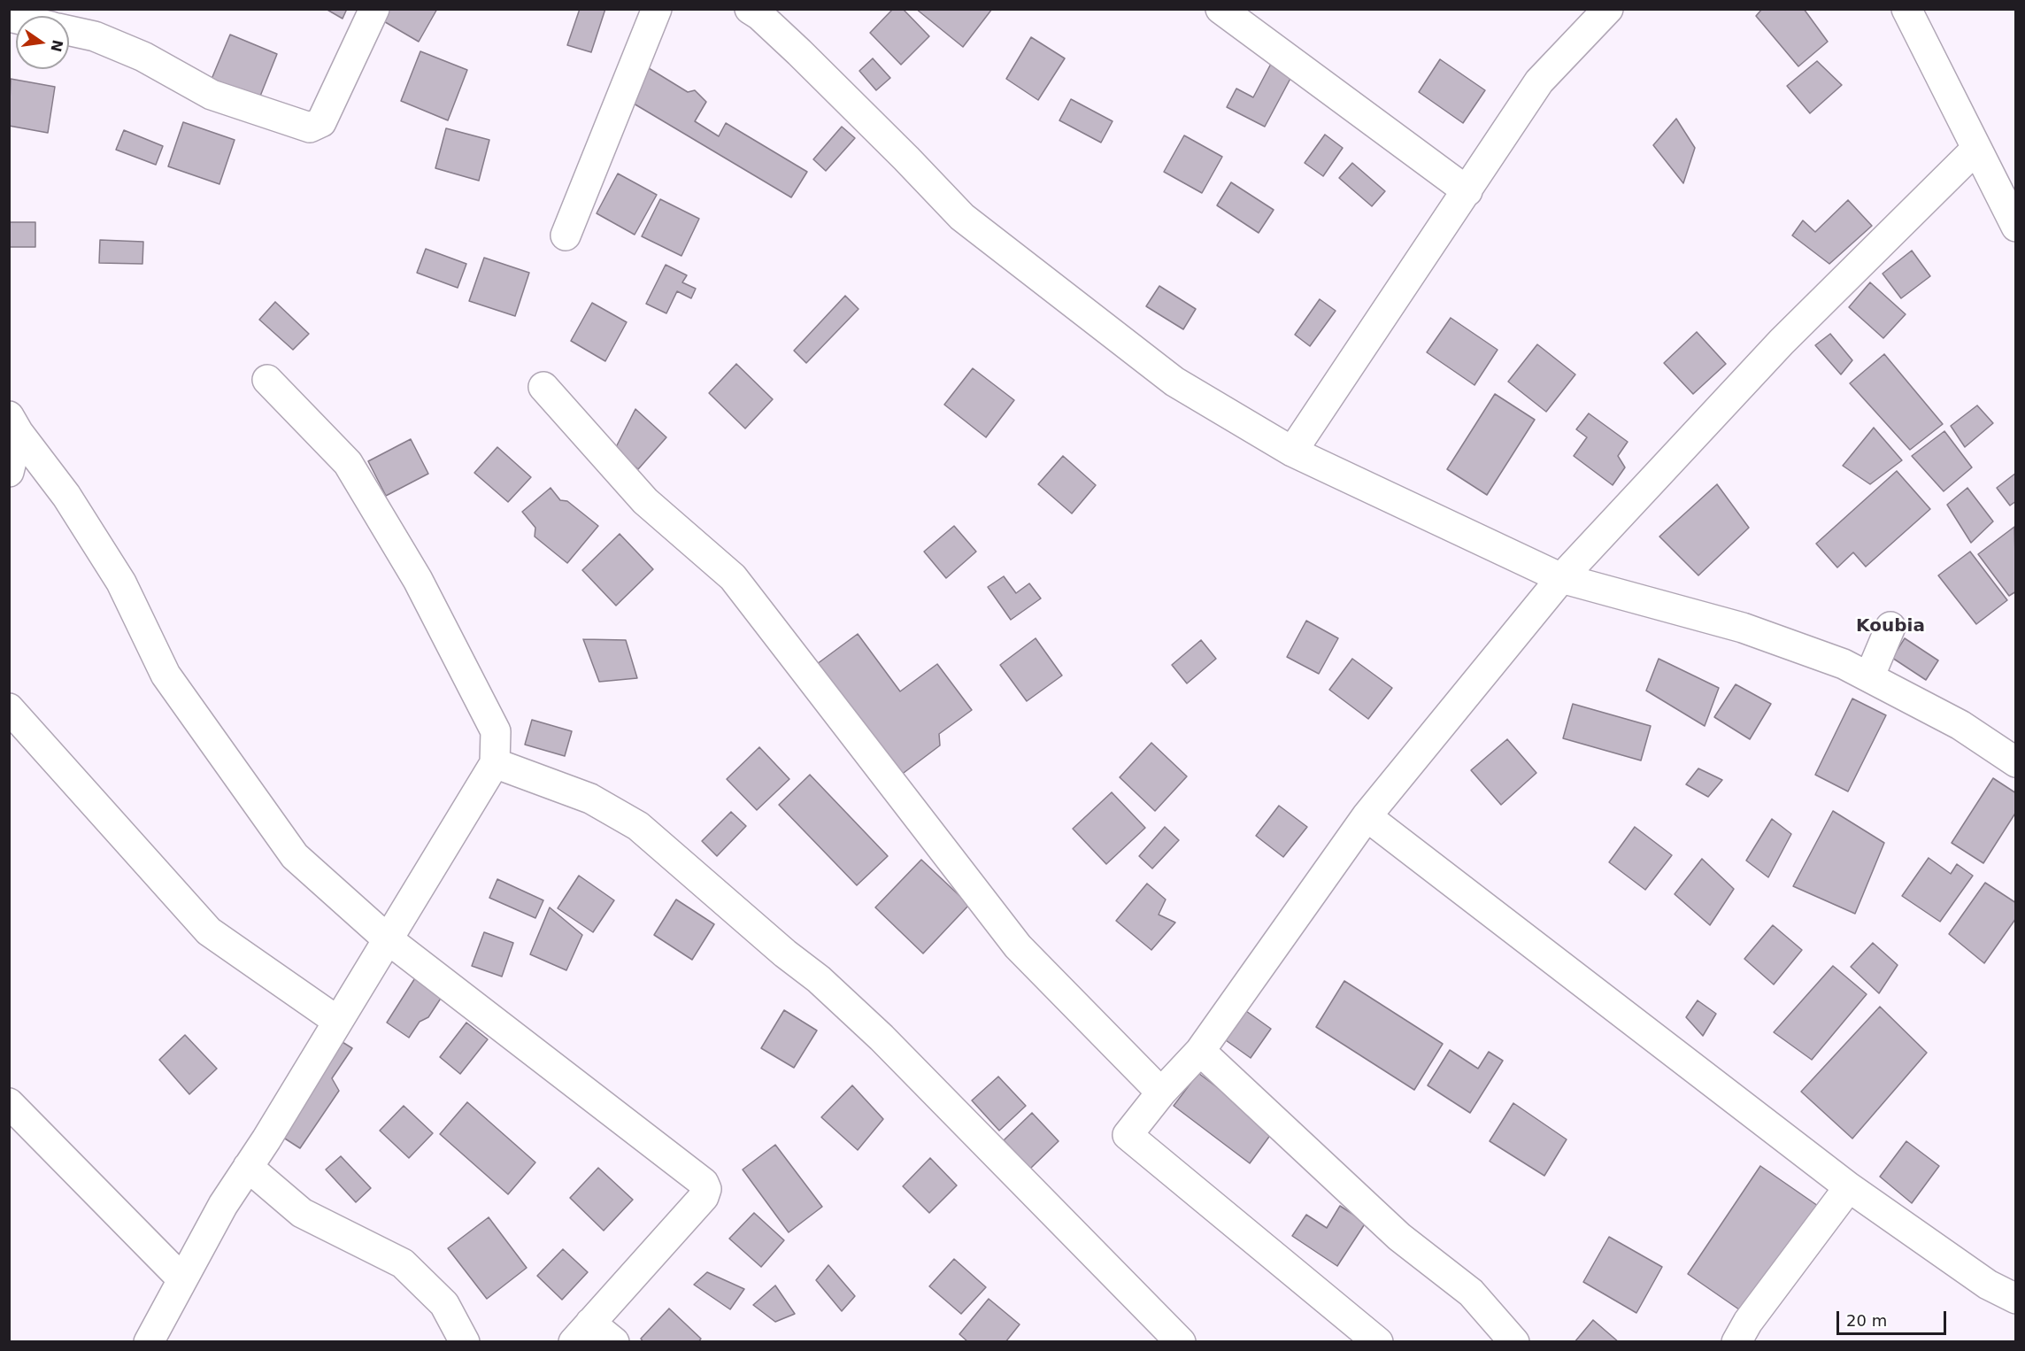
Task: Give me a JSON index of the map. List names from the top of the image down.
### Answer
{
  "districts": ["Koubia"],
  "scale_bar": "20 m",
  "north": "right"
}
